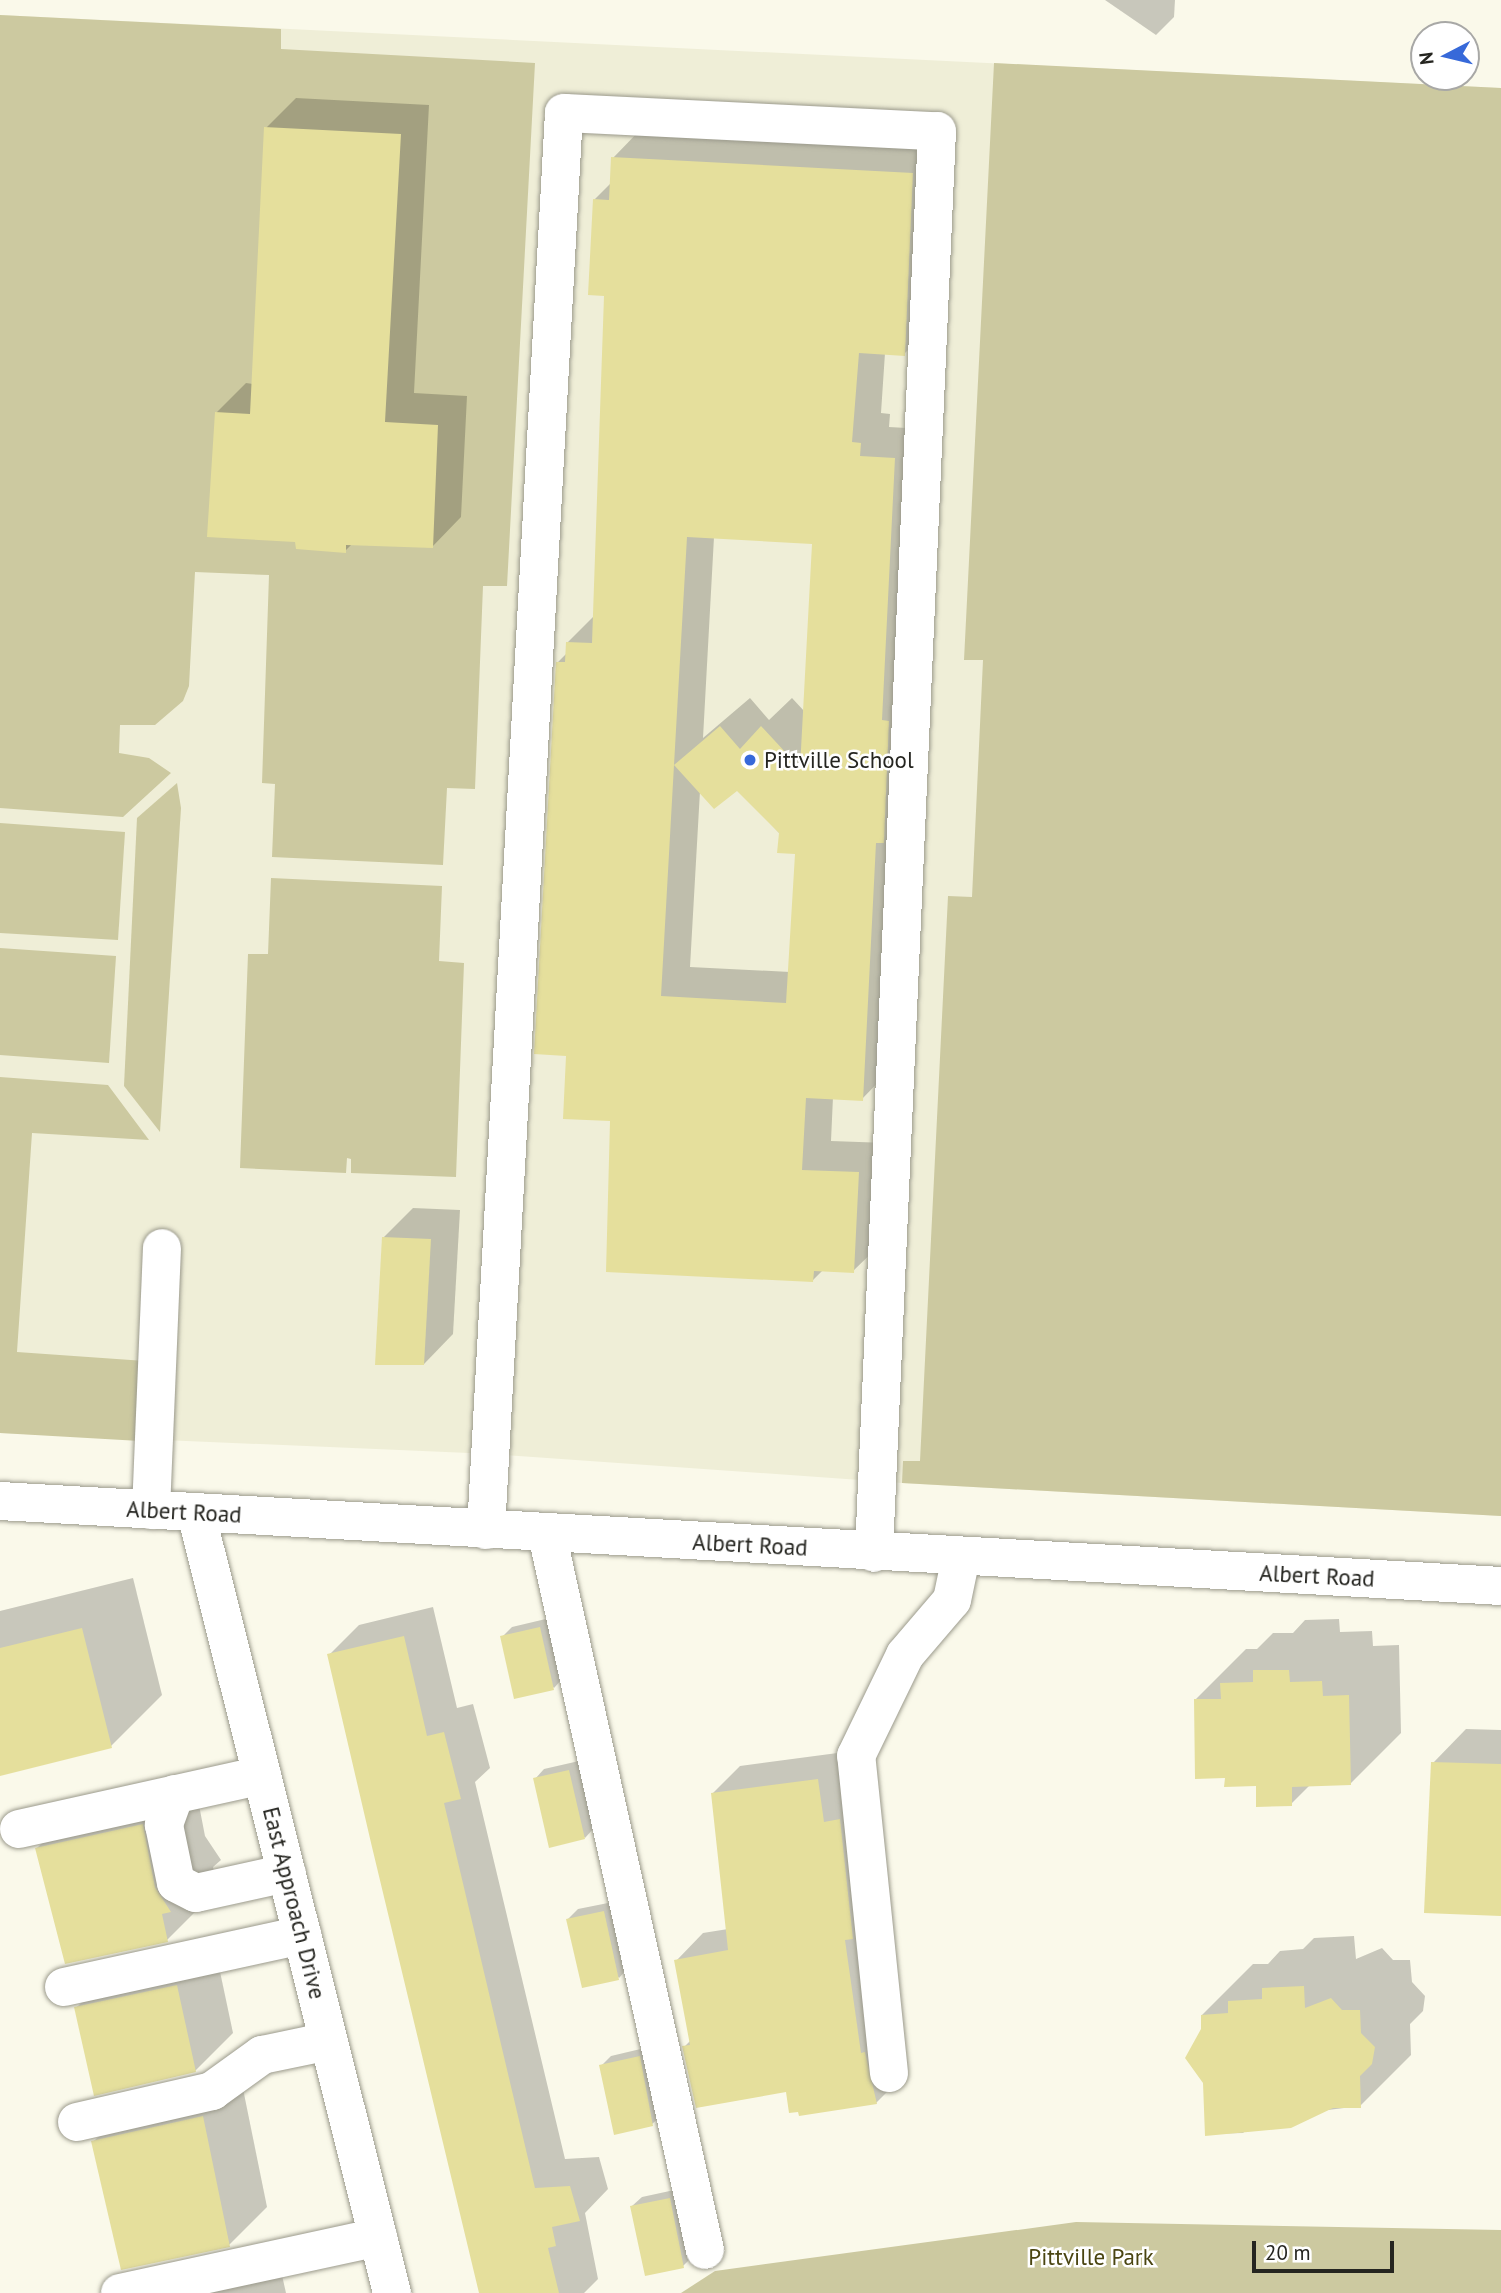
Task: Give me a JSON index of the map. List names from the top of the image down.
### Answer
{
  "streets": {
    "street": ["Albert Road", "East Approach Drive"]
  },
  "crossings": [
    ["Albert Road", "East Approach Drive"]
  ],
  "parks": ["Pittville Park"],
  "places": ["Pittville School"],
  "scale_bar": "20 m",
  "north": "left"
}
